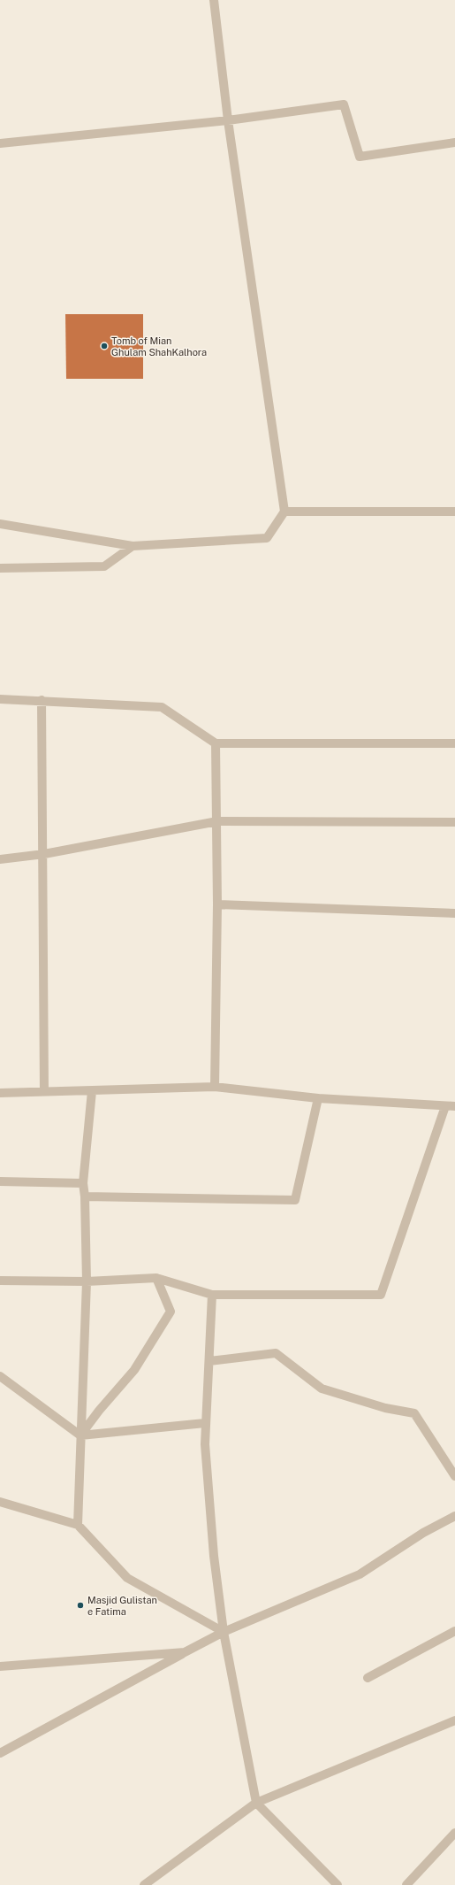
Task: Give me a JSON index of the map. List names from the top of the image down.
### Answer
{
  "places": ["Tomb of Mian Ghulam ShahKalhora", "Masjid Gulistan e Fatima"]
}
